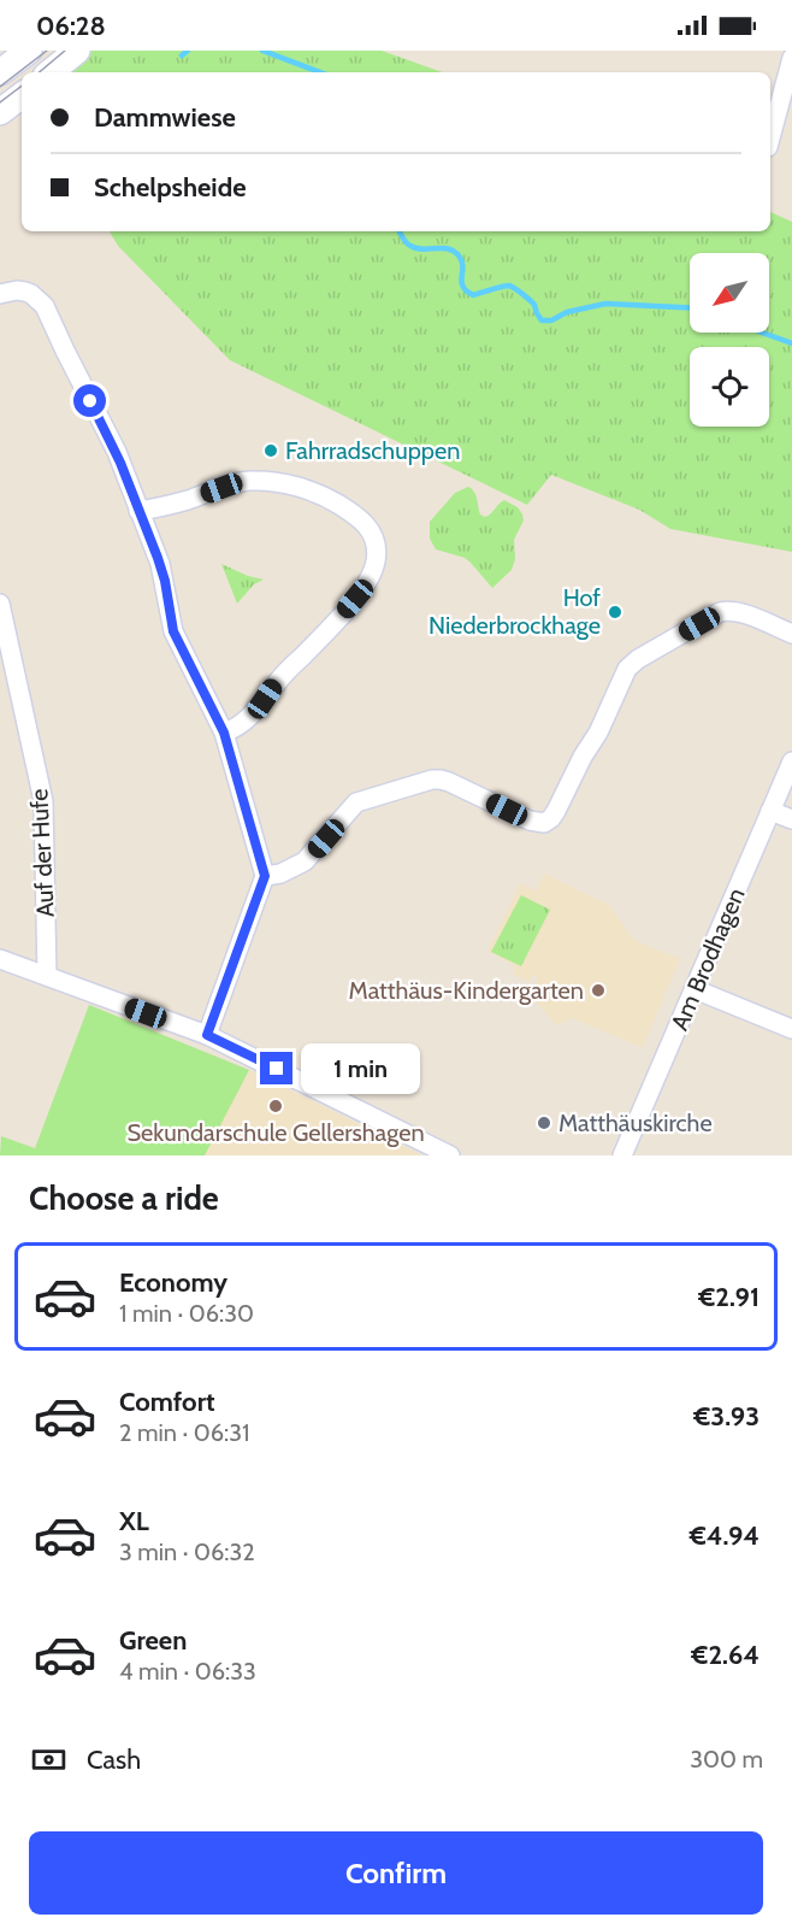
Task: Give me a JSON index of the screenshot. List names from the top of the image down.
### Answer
{
  "streets": {
    "street": ["Auf der Hufe", "Am Brodhagen"]
  },
  "places": [
    "Fahrradschuppen",
    "Hof Niederbrockhage",
    "Matthäus-Kindergarten",
    "Sekundarschule Gellershagen",
    "Matthäuskirche"
  ],
  "north": "bottom left",
  "page": {
    "status": "06:28",
    "banner": ["Dammwiese", "Schelpsheide"],
    "bubble": "1 min",
    "heading": "Choose a ride",
    "list": [
      {
        "name": "Economy",
        "note": "1 min · 06:30",
        "value": "€2.91"
      },
      {
        "name": "Comfort",
        "note": "2 min · 06:31",
        "value": "€3.93"
      },
      {
        "name": "XL",
        "note": "3 min · 06:32",
        "value": "€4.94"
      },
      {
        "name": "Green",
        "note": "4 min · 06:33",
        "value": "€2.64"
      }
    ],
    "pay": ["Cash", "300 m"],
    "buttons": "Confirm"
  }
}
